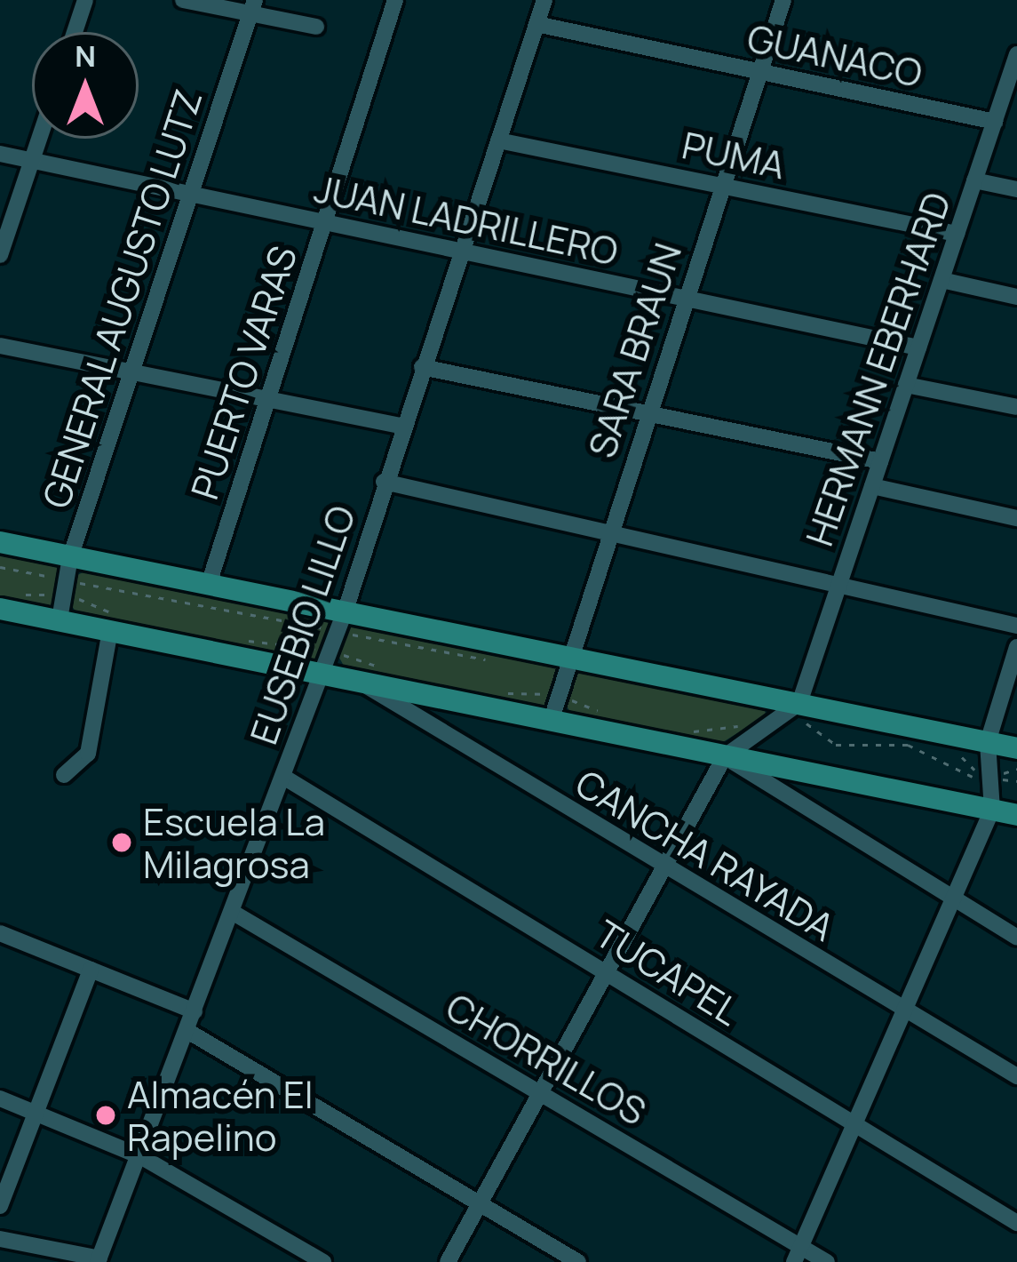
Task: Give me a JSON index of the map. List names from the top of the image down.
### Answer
{
  "streets": {
    "street": [
      "GUANACO",
      "PUMA",
      "JUAN LADRILLERO",
      "GENERAL AUGUSTO LUTZ",
      "SARA BRAUN",
      "HERMANN EBERHARD",
      "PUERTO VARAS",
      "EUSEBIO LILLO",
      "CANCHA RAYADA",
      "TUCAPEL",
      "CHORRILLOS"
    ]
  },
  "crossings": [
    ["GUANACO", "SARA BRAUN"],
    ["GUANACO", "HERMANN EBERHARD"],
    ["GUANACO", "EUSEBIO LILLO"],
    ["PUMA", "SARA BRAUN"],
    ["PUMA", "HERMANN EBERHARD"],
    ["PUMA", "EUSEBIO LILLO"],
    ["JUAN LADRILLERO", "GENERAL AUGUSTO LUTZ"],
    ["JUAN LADRILLERO", "SARA BRAUN"],
    ["JUAN LADRILLERO", "HERMANN EBERHARD"],
    ["JUAN LADRILLERO", "PUERTO VARAS"],
    ["JUAN LADRILLERO", "EUSEBIO LILLO"],
    ["EUSEBIO LILLO", "TUCAPEL"],
    ["EUSEBIO LILLO", "CHORRILLOS"]
  ],
  "places": ["Escuela La Milagrosa", "Almacén El Rapelino"],
  "north": "top"
}
